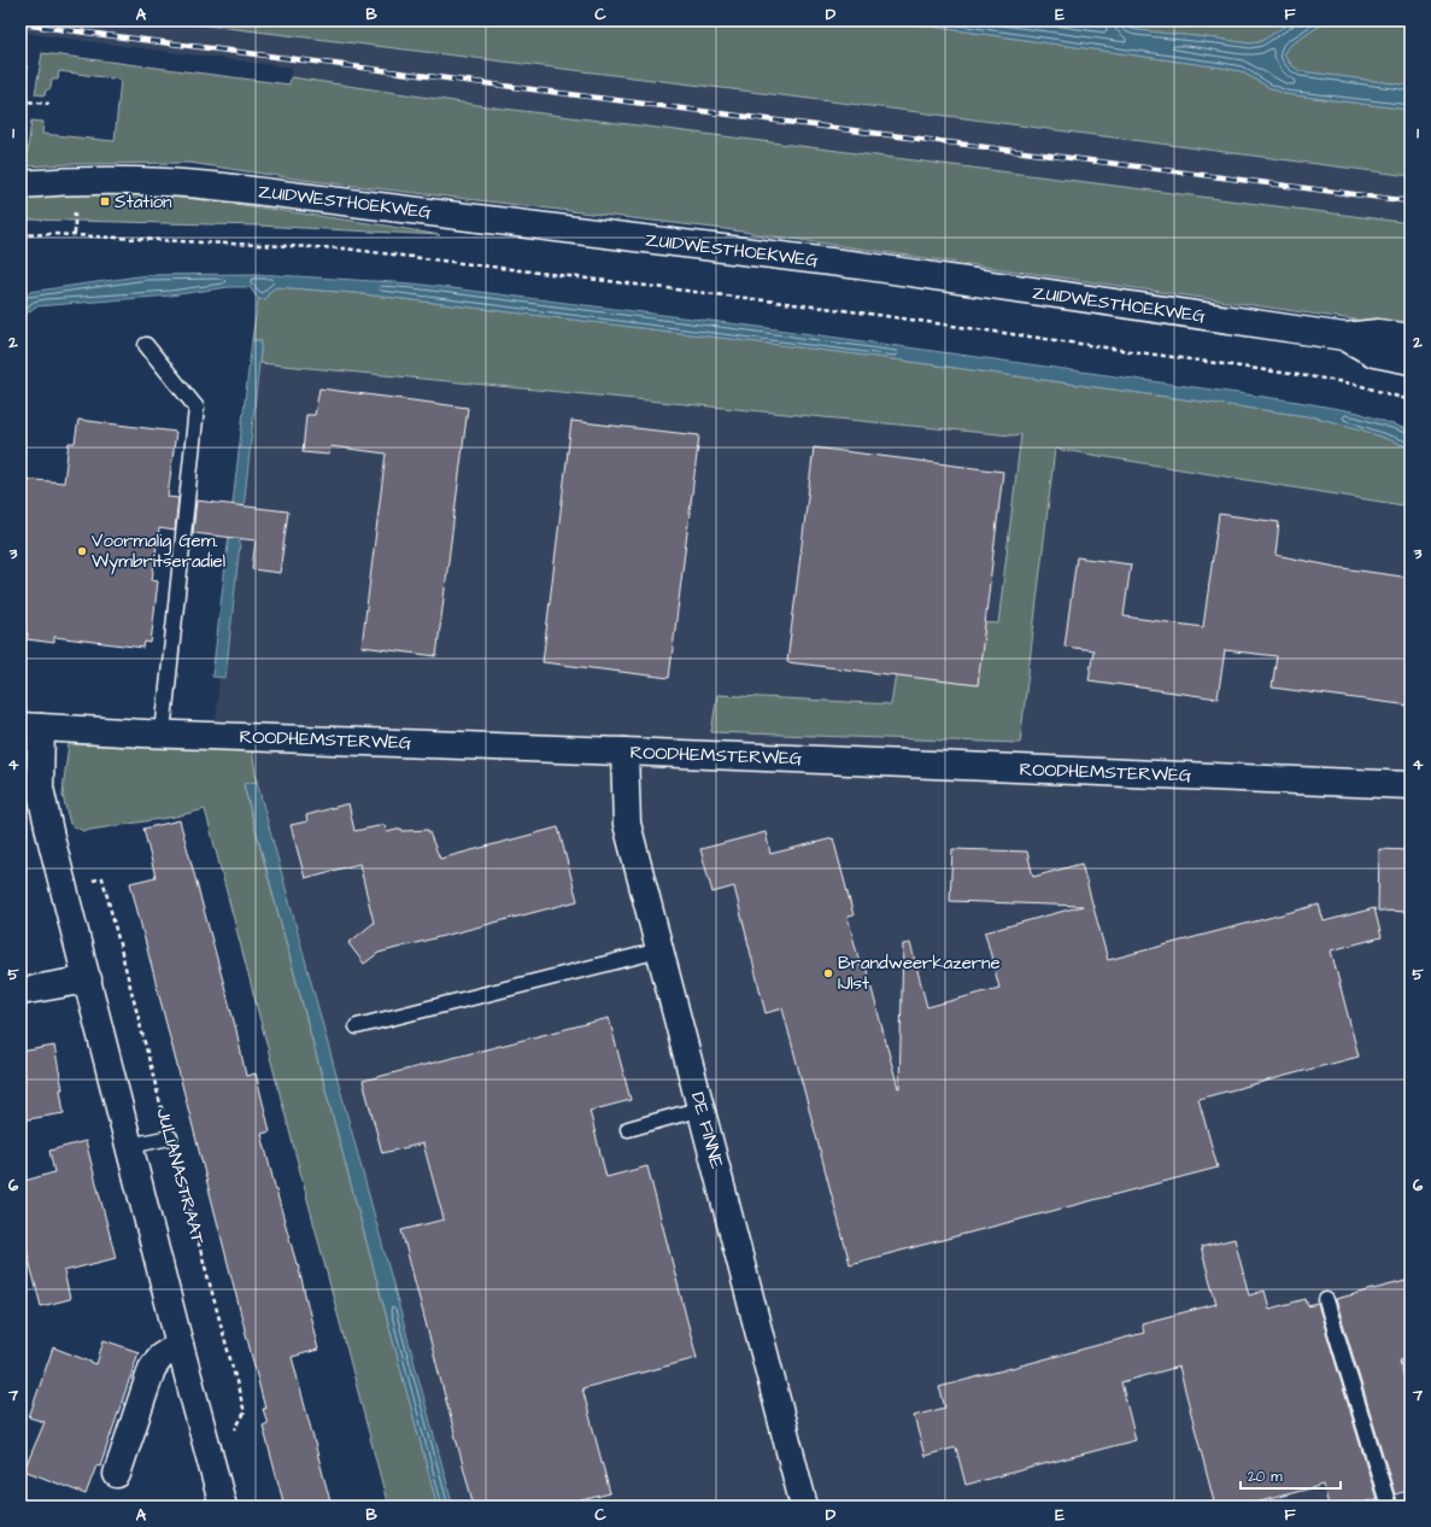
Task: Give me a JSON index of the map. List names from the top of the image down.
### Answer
{
  "streets": {
    "street": ["ZUIDWESTHOEKWEG", "ROODHEMSTERWEG", "DE FINNE"],
    "path": ["JULIANASTRAAT"]
  },
  "crossings": [
    ["ROODHEMSTERWEG", "DE FINNE"]
  ],
  "places": {
    "transit": ["Station"],
    "other": ["Voormalig Gem. Wymbritseradiel", "Brandweerkazerne IJlst"]
  },
  "scale_bar": "20 m",
  "grid": {
    "columns": [
      "A",
      "B",
      "C",
      "D",
      "E",
      "F"
    ],
    "rows": [
      "1",
      "2",
      "3",
      "4",
      "5",
      "6",
      "7"
    ]
  }
}
